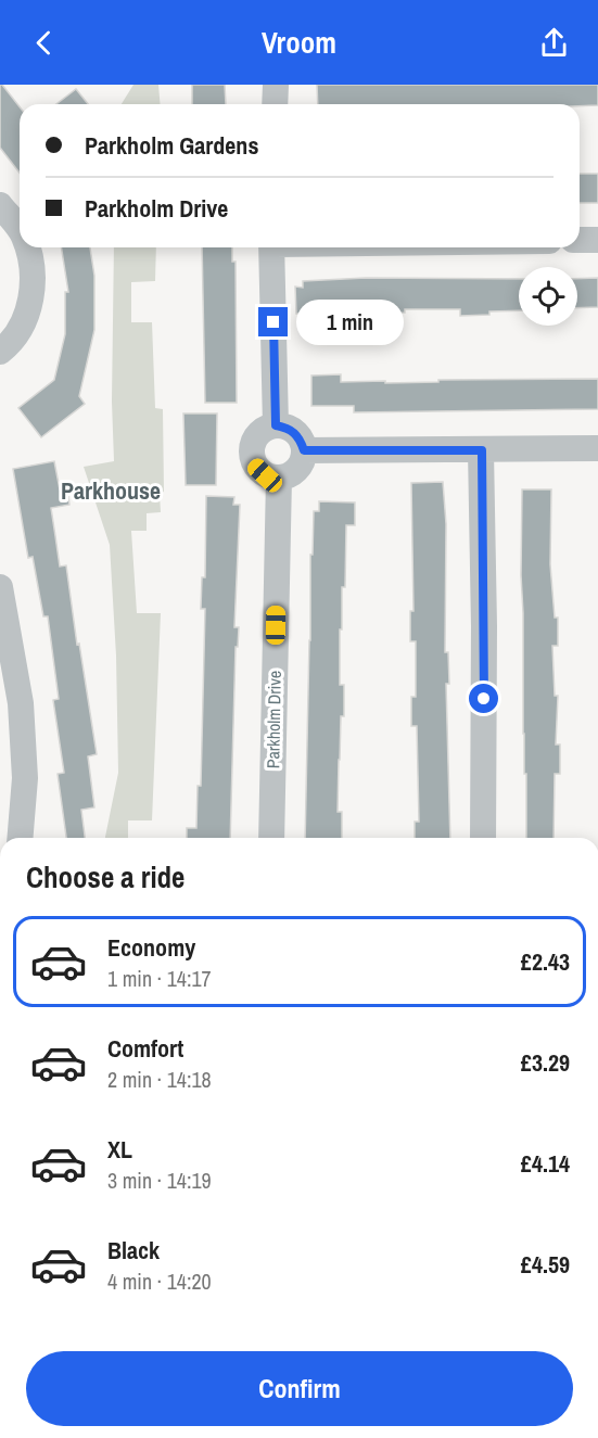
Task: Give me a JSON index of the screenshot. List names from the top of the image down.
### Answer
{
  "streets": {
    "street": ["Parkholm Drive"]
  },
  "districts": ["Parkhouse"],
  "page": {
    "header": "Vroom",
    "banner": ["Parkholm Gardens", "Parkholm Drive"],
    "bubble": "1 min",
    "heading": "Choose a ride",
    "list": [
      {
        "name": "Economy",
        "note": "1 min · 14:17",
        "value": "£2.43"
      },
      {
        "name": "Comfort",
        "note": "2 min · 14:18",
        "value": "£3.29"
      },
      {
        "name": "XL",
        "note": "3 min · 14:19",
        "value": "£4.14"
      },
      {
        "name": "Black",
        "note": "4 min · 14:20",
        "value": "£4.59"
      }
    ],
    "buttons": "Confirm"
  }
}
